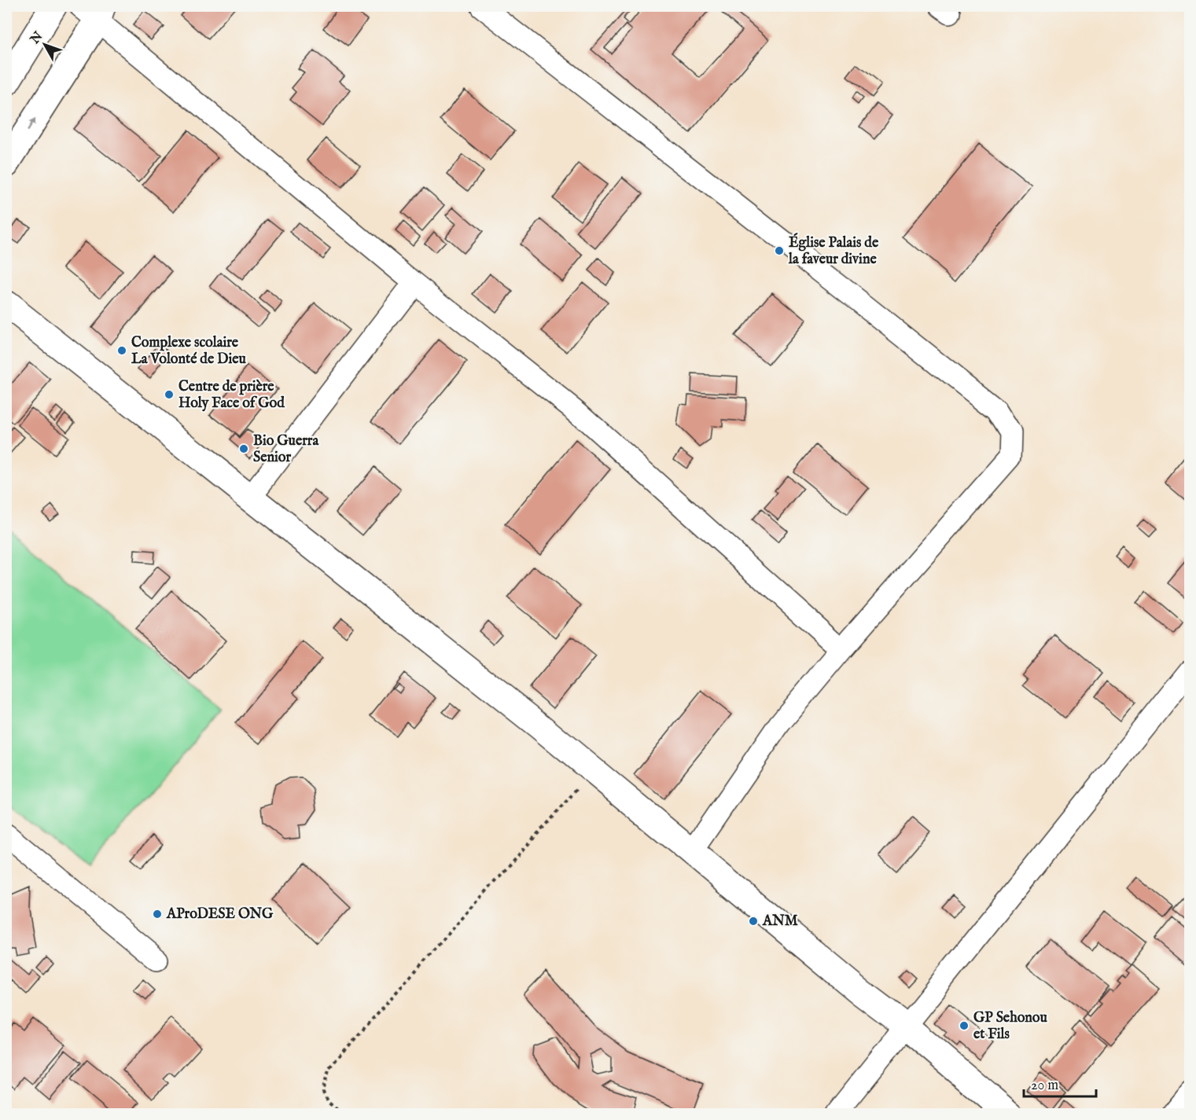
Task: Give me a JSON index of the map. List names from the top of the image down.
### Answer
{
  "places": [
    "Église Palais de la faveur divine",
    "Complexe scolaire La Volonté de Dieu",
    "Centre de prière Holy Face of God",
    "Bio Guerra Senior",
    "AProDESE ONG",
    "ANM",
    "GP Sehonou et Fils"
  ],
  "scale_bar": "20 m",
  "north": "top left"
}
